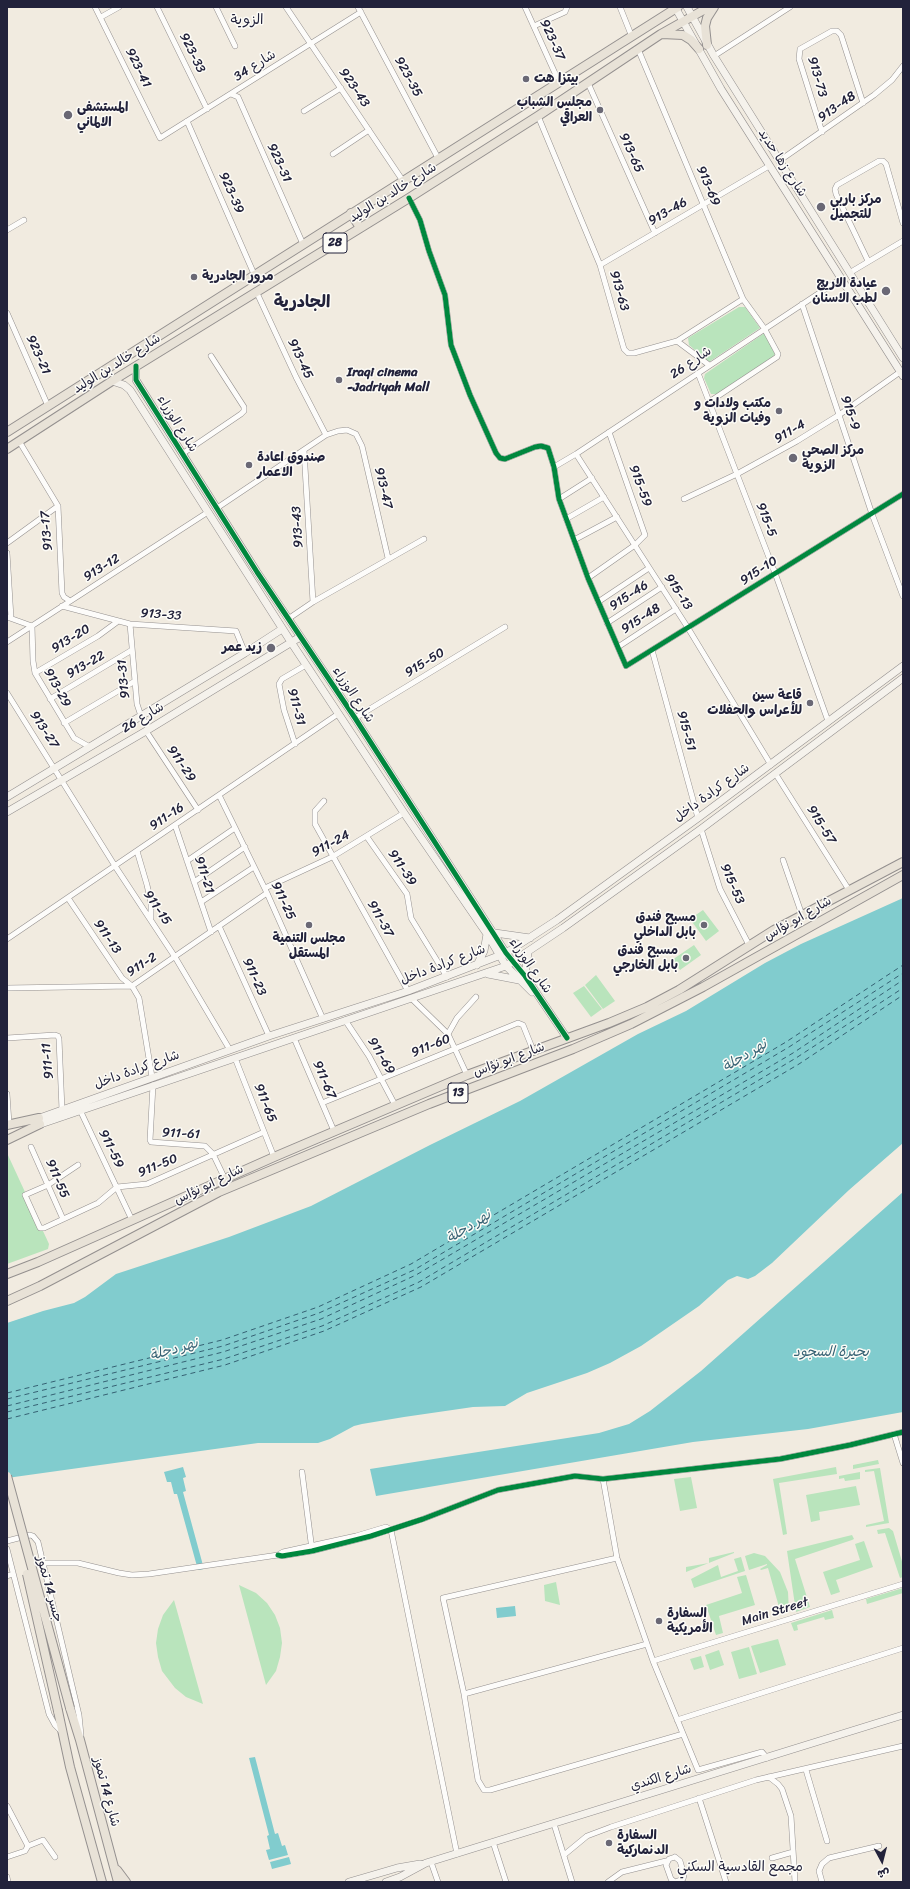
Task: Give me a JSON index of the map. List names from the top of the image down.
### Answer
{
  "streets": {
    "main road": [
      "شارع خالد بن الوليد",
      "28",
      "شارع ابو نؤاس",
      "13",
      "جسر 14 تموز",
      "شارع 14 تموز"
    ],
    "street": [
      "923-37",
      "923-33",
      "شارع 34",
      "923-41",
      "923-35",
      "913-73",
      "923-43",
      "913-48",
      "913-65",
      "923-31",
      "شارع زها حديد",
      "913-69",
      "923-39",
      "913-46",
      "913-63",
      "923-21",
      "913-45",
      "شارع 26",
      "915-9",
      "شارع الوزراء",
      "911-4",
      "915-59",
      "913-47",
      "915-5",
      "913-43",
      "913-17",
      "913-12",
      "915-10",
      "915-13",
      "915-46",
      "913-33",
      "915-48",
      "913-20",
      "915-50",
      "913-22",
      "913-31",
      "913-29",
      "911-31",
      "913-27",
      "915-51",
      "911-29",
      "شارع كرادة داخل",
      "911-16",
      "915-57",
      "911-24",
      "911-39",
      "911-21",
      "915-53",
      "911-25",
      "911-15",
      "911-37",
      "911-13",
      "911-2",
      "911-23",
      "911-60",
      "911-69",
      "911-11",
      "911-67",
      "911-65",
      "911-61",
      "911-59",
      "911-50",
      "911-55",
      "Main Street",
      "شارع الكندي"
    ]
  },
  "crossings": [
    ["923-37", "شارع خالد بن الوليد"],
    ["923-33", "شارع 34"],
    ["شارع 34", "923-41"],
    ["شارع 34", "923-35"],
    ["شارع 34", "923-43"],
    ["شارع 34", "923-31"],
    ["شارع 34", "923-39"],
    ["923-35", "شارع خالد بن الوليد"],
    ["913-73", "913-48"],
    ["923-43", "شارع خالد بن الوليد"],
    ["913-48", "شارع زها حديد"],
    ["913-65", "شارع خالد بن الوليد"],
    ["913-65", "913-46"],
    ["923-31", "شارع خالد بن الوليد"],
    ["شارع زها حديد", "شارع خالد بن الوليد"],
    ["شارع زها حديد", "913-46"],
    ["شارع زها حديد", "شارع 26"],
    ["شارع زها حديد", "911-4"],
    ["913-69", "شارع خالد بن الوليد"],
    ["913-69", "913-46"],
    ["913-69", "913-63"],
    ["913-69", "شارع 26"],
    ["913-69", "915-5"],
    ["923-39", "شارع خالد بن الوليد"],
    ["شارع خالد بن الوليد", "913-63"],
    ["شارع خالد بن الوليد", "923-21"],
    ["شارع خالد بن الوليد", "913-45"],
    ["شارع خالد بن الوليد", "شارع الوزراء"],
    ["شارع خالد بن الوليد", "913-17"],
    ["913-46", "913-63"],
    ["913-45", "913-47"],
    ["شارع 26", "915-9"],
    ["شارع 26", "شارع الوزراء"],
    ["شارع 26", "915-59"],
    ["شارع 26", "915-5"],
    ["شارع 26", "915-13"],
    ["شارع 26", "913-33"],
    ["شارع 26", "913-31"],
    ["شارع 26", "913-29"],
    ["شارع 26", "913-27"],
    ["شارع 26", "911-29"],
    ["شارع 26", "911-15"],
    ["915-9", "911-4"],
    ["915-9", "915-10"],
    ["شارع الوزراء", "913-12"],
    ["شارع الوزراء", "915-50"],
    ["شارع الوزراء", "911-31"],
    ["شارع الوزراء", "شارع كرادة داخل"],
    ["شارع الوزراء", "911-16"],
    ["شارع الوزراء", "911-24"],
    ["شارع الوزراء", "شارع ابو نؤاس"],
    ["911-4", "915-5"],
    ["915-59", "915-13"],
    ["915-5", "915-10"],
    ["915-5", "شارع كرادة داخل"],
    ["913-17", "913-12"],
    ["913-12", "913-33"],
    ["913-12", "913-29"],
    ["915-10", "915-13"],
    ["915-10", "915-48"],
    ["915-10", "915-51"],
    ["915-13", "915-46"],
    ["915-13", "915-48"],
    ["915-13", "شارع كرادة داخل"],
    ["913-33", "913-20"],
    ["913-33", "913-31"],
    ["913-20", "913-29"],
    ["913-22", "913-31"],
    ["913-22", "913-29"],
    ["913-31", "911-29"],
    ["911-31", "911-16"],
    ["913-27", "911-15"],
    ["915-51", "شارع كرادة داخل"],
    ["911-29", "911-16"],
    ["شارع كرادة داخل", "915-57"],
    ["شارع كرادة داخل", "911-39"],
    ["شارع كرادة داخل", "915-53"],
    ["شارع كرادة داخل", "911-25"],
    ["شارع كرادة داخل", "911-15"],
    ["شارع كرادة داخل", "911-37"],
    ["شارع كرادة داخل", "911-13"],
    ["شارع كرادة داخل", "911-23"],
    ["شارع كرادة داخل", "911-69"],
    ["شارع كرادة داخل", "911-11"],
    ["شارع كرادة داخل", "911-67"],
    ["شارع كرادة داخل", "911-65"],
    ["شارع كرادة داخل", "911-61"],
    ["شارع كرادة داخل", "911-59"],
    ["911-16", "911-21"],
    ["911-16", "911-25"],
    ["911-16", "911-15"],
    ["911-16", "911-13"],
    ["915-57", "شارع ابو نؤاس"],
    ["911-24", "911-39"],
    ["911-24", "911-25"],
    ["911-24", "911-37"],
    ["911-24", "911-2"],
    ["911-21", "911-2"],
    ["915-53", "شارع ابو نؤاس"],
    ["911-25", "911-2"],
    ["911-15", "911-2"],
    ["911-37", "شارع ابو نؤاس"],
    ["911-37", "911-60"],
    ["شارع ابو نؤاس", "911-60"],
    ["شارع ابو نؤاس", "911-69"],
    ["شارع ابو نؤاس", "911-67"],
    ["شارع ابو نؤاس", "911-65"],
    ["شارع ابو نؤاس", "911-61"],
    ["شارع ابو نؤاس", "911-59"],
    ["911-13", "911-2"],
    ["911-13", "911-61"],
    ["911-2", "911-23"],
    ["911-60", "911-69"],
    ["911-60", "911-67"],
    ["911-65", "911-50"],
    ["911-61", "911-50"],
    ["911-59", "911-50"],
    ["جسر 14 تموز", "شارع 14 تموز"]
  ],
  "districts": ["الزوية", "الجادرية", "مجمع القادسية السكني"],
  "water": ["نهر دجلة", "بحيرة السجود"],
  "places": [
    "بيتزا هت",
    "مجلس الشباب العراقي",
    "المستشفى الالماني",
    "مركز باربي للتجميل",
    "مرور الجادرية",
    "عيادة الاريج لطب الاسنان",
    "Iraqi cinema -Jadriyah Mall",
    "مكتب ولادات و وفيات الزوية",
    "مركز الصحي الزوية",
    "صندوق اعادة الاعمار",
    "زيد عمر",
    "قاعة سين للأعراس والحفلات",
    "مجلس التنمية المستقل",
    "مسبح فندق بابل الداخلي",
    "مسبح فندق بابل الخارجي",
    "السفارة الأمريكية",
    "السفارة الدنماركية"
  ],
  "north": "bottom"
}
